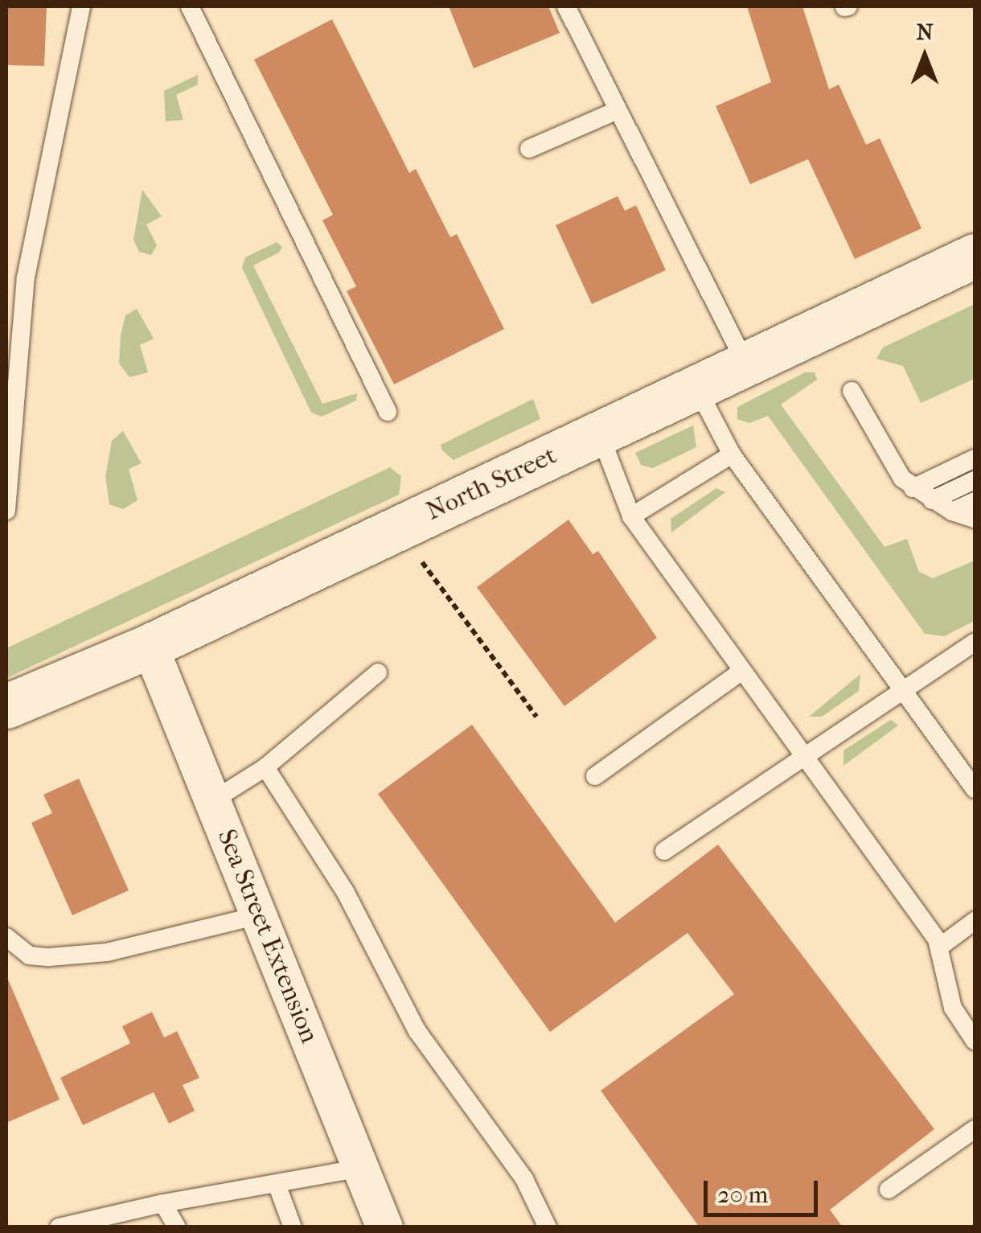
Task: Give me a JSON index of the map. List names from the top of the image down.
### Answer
{
  "streets": {
    "street": ["North Street", "Sea Street Extension"]
  },
  "crossings": [
    ["North Street", "Sea Street Extension"]
  ],
  "scale_bar": "20 m",
  "north": "top"
}
